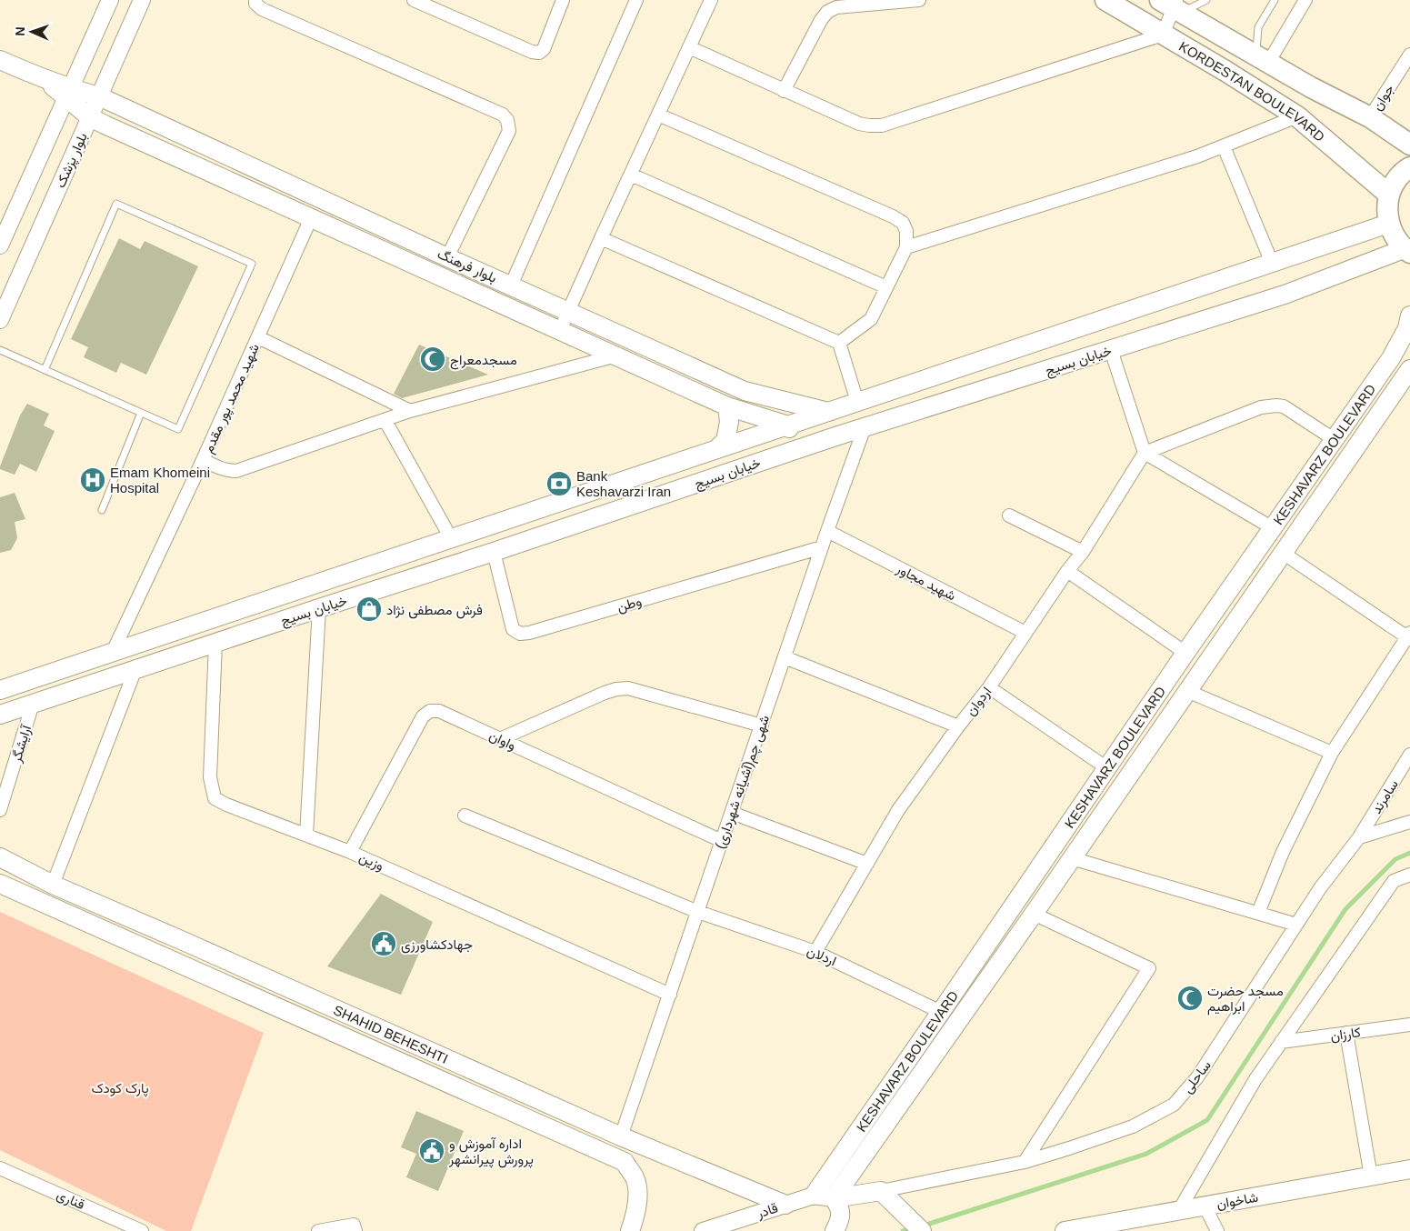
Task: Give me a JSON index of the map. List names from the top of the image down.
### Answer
{
  "streets": {
    "main road": [
      "KORDESTAN BOULEVARD",
      "بلوار فرهنگ",
      "خیابان بسیج",
      "KESHAVARZ BOULEVARD",
      "SHAHID BEHESHTI",
      "شاخوان"
    ],
    "street": [
      "جوان",
      "بلوار پزشک",
      "شهید محمد پور مقدم",
      "شهید مجاور",
      "وطن",
      "اردوان",
      "واوان",
      "آرایشگر",
      "شهی چم(آشیانه شهرداری)",
      "سامرند",
      "وزین",
      "اردلان",
      "کارزان",
      "ساحلی",
      "قناری",
      "قادر"
    ]
  },
  "crossings": [
    ["KORDESTAN BOULEVARD", "جوان"],
    ["بلوار پزشک", "بلوار فرهنگ"],
    ["بلوار فرهنگ", "خیابان بسیج"],
    ["بلوار فرهنگ", "شهید محمد پور مقدم"],
    ["خیابان بسیج", "شهید محمد پور مقدم"],
    ["خیابان بسیج", "وطن"],
    ["خیابان بسیج", "آرایشگر"],
    ["خیابان بسیج", "شهی چم(آشیانه شهرداری)"],
    ["خیابان بسیج", "وزین"],
    ["KESHAVARZ BOULEVARD", "اردلان"],
    ["KESHAVARZ BOULEVARD", "قادر"],
    ["شهید مجاور", "اردوان"],
    ["شهید مجاور", "شهی چم(آشیانه شهرداری)"],
    ["وطن", "شهی چم(آشیانه شهرداری)"],
    ["اردوان", "اردلان"],
    ["واوان", "شهی چم(آشیانه شهرداری)"],
    ["واوان", "وزین"],
    ["شهی چم(آشیانه شهرداری)", "وزین"],
    ["شهی چم(آشیانه شهرداری)", "اردلان"],
    ["شهی چم(آشیانه شهرداری)", "SHAHID BEHESHTI"],
    ["سامرند", "ساحلی"],
    ["SHAHID BEHESHTI", "قادر"]
  ],
  "parks": ["پارک کودک"],
  "places": {
    "mosque": ["مسجدمعراج", "مسجد حضرت ابراهیم"],
    "hospital": ["Emam Khomeini Hospital"],
    "bank": ["Bank Keshavarzi Iran"],
    "shop": ["فرش مصطفی نژاد"],
    "public building": ["جهادکشاورزی", "اداره آموزش و پرورش پیرانشهر"]
  },
  "north": "left"
}
